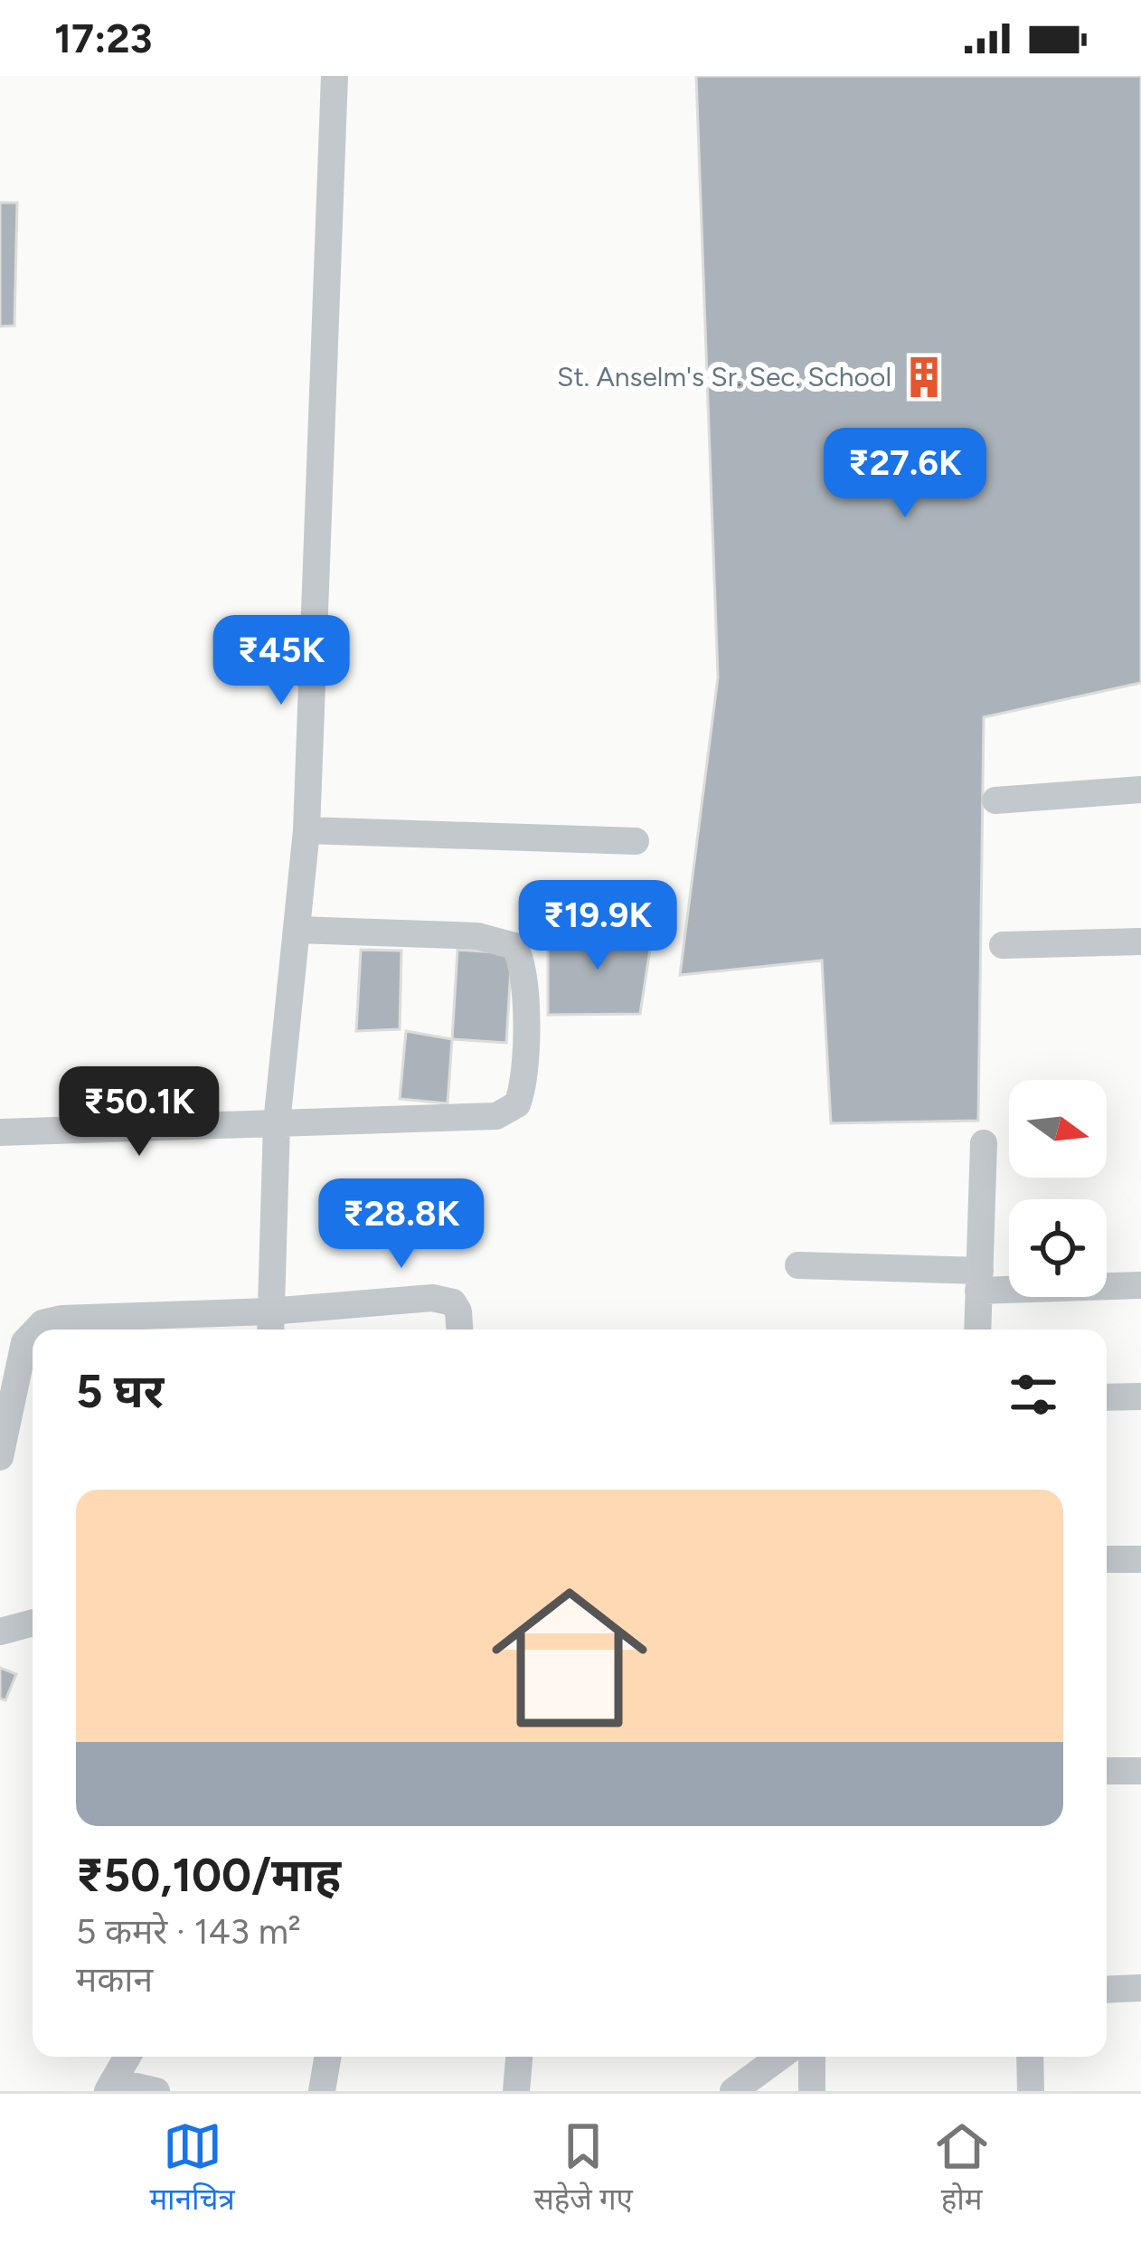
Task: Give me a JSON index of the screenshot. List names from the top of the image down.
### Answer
{
  "places": {
    "building": ["St. Anselm's Sr. Sec. School"]
  },
  "north": "right",
  "page": {
    "status": "17:23",
    "price": [
      "₹27.6K",
      "₹45K",
      "₹19.9K",
      "₹50.1K",
      "₹28.8K"
    ],
    "heading": "5 घर",
    "list": [
      {
        "name": "₹50,100/माह",
        "note": "5 कमरे · 143 m² · मकान"
      }
    ],
    "tabs": ["मानचित्र", "सहेजे गए", "होम"]
  }
}
